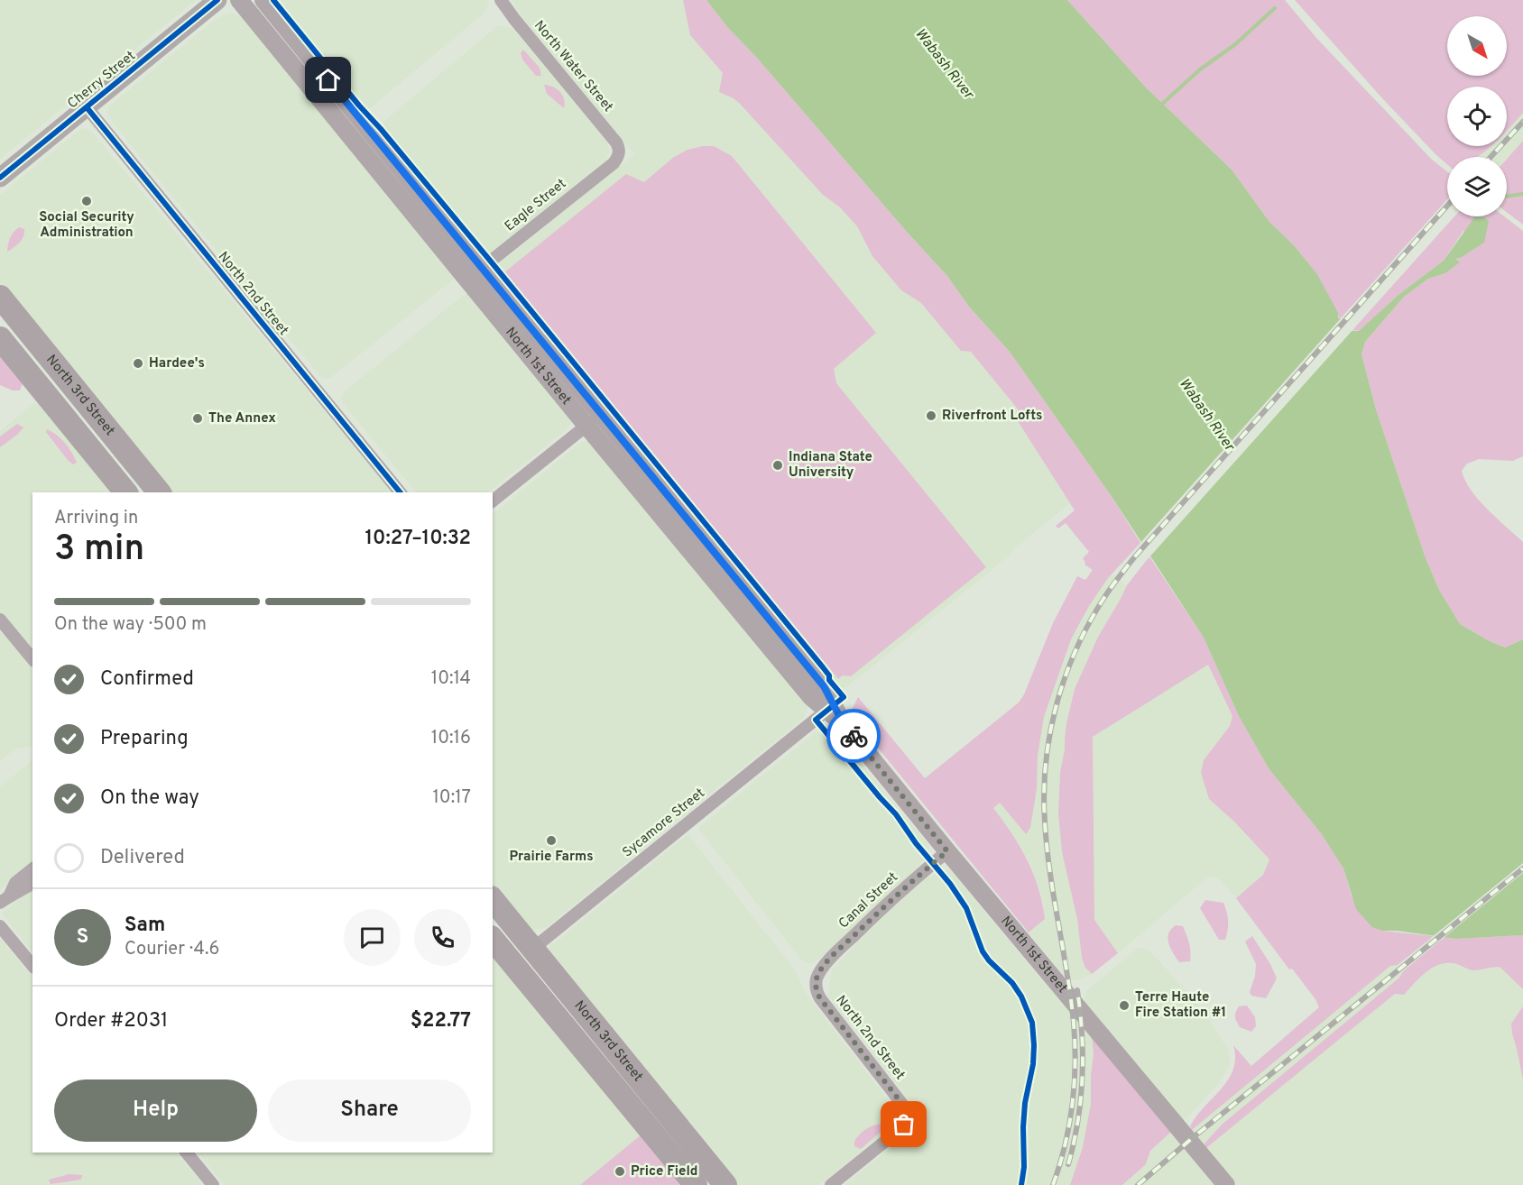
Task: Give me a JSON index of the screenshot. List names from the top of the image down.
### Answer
{
  "streets": {
    "highway": ["North 3rd Street"],
    "main road": ["Cherry Street", "North 1st Street"],
    "street": [
      "North Water Street",
      "Eagle Street",
      "North 2nd Street",
      "Sycamore Street",
      "Canal Street"
    ]
  },
  "crossings": [
    ["North Water Street", "Eagle Street"],
    ["Cherry Street", "North 2nd Street"],
    ["Eagle Street", "North 1st Street"],
    ["North 2nd Street", "Canal Street"],
    ["North 1st Street", "Sycamore Street"],
    ["North 1st Street", "Canal Street"],
    ["North 3rd Street", "Sycamore Street"]
  ],
  "water": ["Wabash River"],
  "places": [
    "Social Security Administration",
    "Hardee's",
    "Riverfront Lofts",
    "The Annex",
    "Indiana State University",
    "Prairie Farms",
    "Terre Haute Fire Station #1",
    "Price Field"
  ],
  "north": "bottom right",
  "page": {
    "heading": ["3 min", "Arriving in", "10:27–10:32"],
    "panel": [
      "Sam",
      "Courier · 4.6",
      "Order #2031",
      "$22.77"
    ],
    "bar": "On the way · 500 m",
    "list": [
      ["Confirmed", "10:14"],
      ["Preparing", "10:16"],
      ["On the way", "10:17"],
      "Delivered"
    ],
    "round": "S",
    "buttons": ["Help", "Share"]
  }
}
